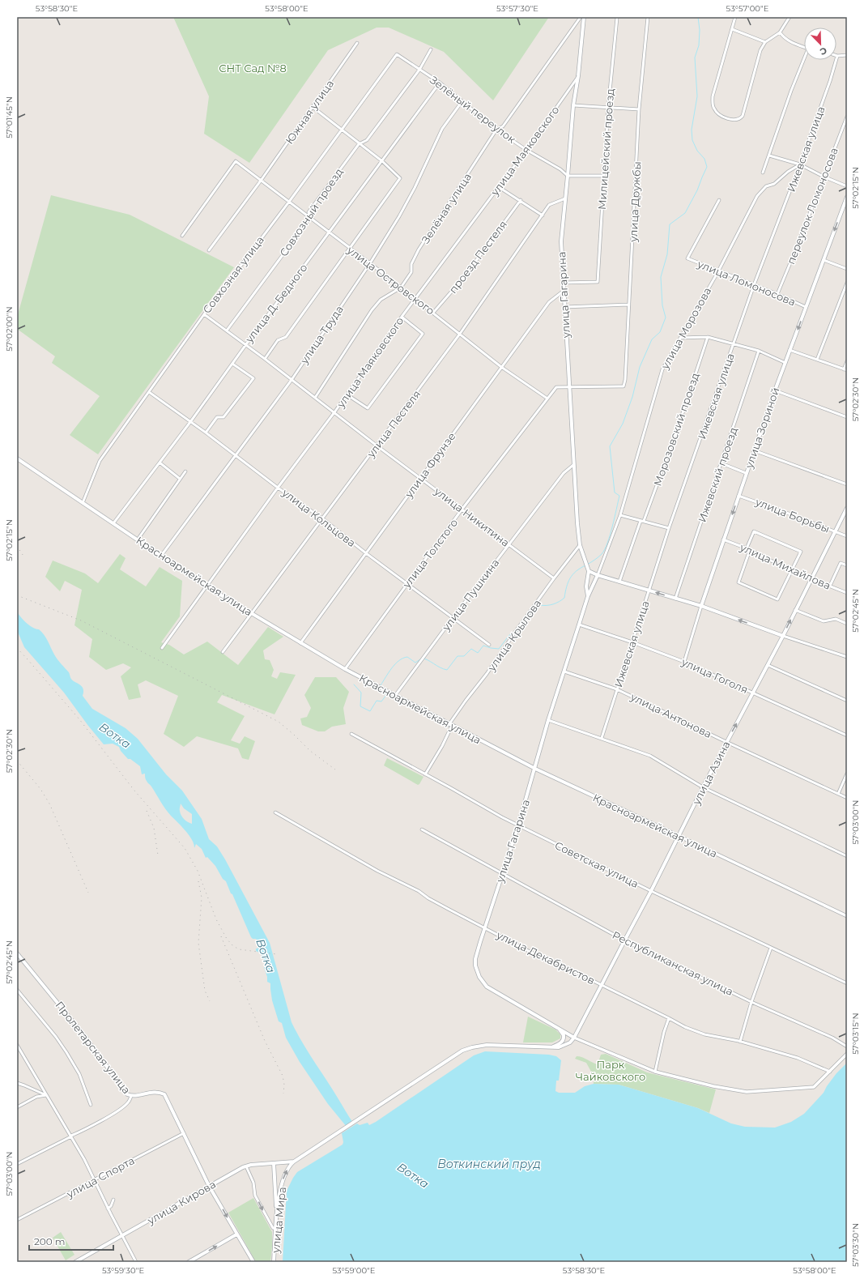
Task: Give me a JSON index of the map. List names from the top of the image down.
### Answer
{
  "streets": {
    "main road": [
      "улица Гагарина",
      "улица Зориной",
      "Красноармейская улица",
      "улица Азина",
      "Пролетарская улица",
      "улица Кирова",
      "улица Мира"
    ],
    "street": [
      "Зелёный переулок",
      "Южная улица",
      "Милицейский проезд",
      "Ижевская улица",
      "улица Маяковского",
      "улица Дружбы",
      "переулок Ломоносова",
      "Зелёная улица",
      "Совхозный проезд",
      "проезд Пестеля",
      "Совхозная улица",
      "улица Островского",
      "улица Ломоносова",
      "улица Д. Бедного",
      "улица Морозова",
      "улица Труда",
      "улица Пестеля",
      "Морозовский проезд",
      "улица Фрунзе",
      "Ижевский проезд",
      "улица Борьбы",
      "улица Никитина",
      "улица Кольцова",
      "улица Толстого",
      "улица Михайлова",
      "улица Пушкина",
      "улица Крылова",
      "улица Гоголя",
      "улица Антонова",
      "Советская улица",
      "улица Декабристов",
      "Республиканская улица",
      "улица Спорта"
    ]
  },
  "crossings": [
    ["Зелёный переулок", "улица Маяковского"],
    ["Зелёный переулок", "Зелёная улица"],
    ["Зелёный переулок", "Совхозный проезд"],
    ["Зелёный переулок", "Совхозная улица"],
    ["Зелёный переулок", "улица Гагарина"],
    ["Зелёный переулок", "улица Д. Бедного"],
    ["Зелёный переулок", "улица Труда"],
    ["Южная улица", "улица Островского"],
    ["Милицейский проезд", "улица Гагарина"],
    ["Ижевская улица", "улица Ломоносова"],
    ["Ижевская улица", "улица Морозова"],
    ["Ижевская улица", "улица Гоголя"],
    ["Ижевская улица", "улица Антонова"],
    ["улица Маяковского", "улица Островского"],
    ["улица Маяковского", "улица Гагарина"],
    ["улица Маяковского", "улица Никитина"],
    ["улица Маяковского", "улица Кольцова"],
    ["улица Маяковского", "Красноармейская улица"],
    ["улица Дружбы", "улица Гагарина"],
    ["улица Дружбы", "улица Толстого"],
    ["переулок Ломоносова", "улица Ломоносова"],
    ["Зелёная улица", "улица Островского"],
    ["Зелёная улица", "улица Никитина"],
    ["Совхозный проезд", "улица Островского"],
    ["Совхозный проезд", "улица Никитина"],
    ["проезд Пестеля", "улица Островского"],
    ["Совхозная улица", "улица Островского"],
    ["Совхозная улица", "улица Никитина"],
    ["Совхозная улица", "улица Кольцова"],
    ["Совхозная улица", "Красноармейская улица"],
    ["улица Островского", "улица Д. Бедного"],
    ["улица Островского", "улица Труда"],
    ["улица Островского", "улица Пестеля"],
    ["улица Островского", "улица Фрунзе"],
    ["улица Островского", "улица Толстого"],
    ["улица Ломоносова", "улица Морозова"],
    ["улица Ломоносова", "улица Зориной"],
    ["улица Гагарина", "улица Пестеля"],
    ["улица Гагарина", "улица Фрунзе"],
    ["улица Гагарина", "улица Толстого"],
    ["улица Гагарина", "Красноармейская улица"],
    ["улица Гагарина", "улица Пушкина"],
    ["улица Гагарина", "улица Крылова"],
    ["улица Гагарина", "улица Гоголя"],
    ["улица Гагарина", "улица Антонова"],
    ["улица Гагарина", "улица Азина"],
    ["улица Гагарина", "Советская улица"],
    ["улица Гагарина", "улица Декабристов"],
    ["улица Гагарина", "Республиканская улица"],
    ["улица Д. Бедного", "улица Никитина"],
    ["улица Д. Бедного", "улица Кольцова"],
    ["улица Д. Бедного", "Красноармейская улица"],
    ["улица Труда", "улица Никитина"],
    ["улица Труда", "улица Кольцова"],
    ["улица Труда", "Красноармейская улица"],
    ["улица Пестеля", "улица Никитина"],
    ["улица Пестеля", "улица Кольцова"],
    ["улица Пестеля", "Красноармейская улица"],
    ["улица Зориной", "улица Борьбы"],
    ["улица Зориной", "улица Михайлова"],
    ["улица Зориной", "улица Гоголя"],
    ["улица Фрунзе", "улица Никитина"],
    ["улица Фрунзе", "улица Кольцова"],
    ["улица Фрунзе", "Красноармейская улица"],
    ["улица Борьбы", "улица Азина"],
    ["улица Никитина", "улица Толстого"],
    ["улица Никитина", "улица Пушкина"],
    ["улица Никитина", "улица Крылова"],
    ["улица Кольцова", "улица Толстого"],
    ["улица Кольцова", "улица Пушкина"],
    ["улица Толстого", "Красноармейская улица"],
    ["улица Михайлова", "улица Азина"],
    ["Красноармейская улица", "улица Пушкина"],
    ["Красноармейская улица", "улица Крылова"],
    ["Красноармейская улица", "улица Азина"],
    ["улица Крылова", "Советская улица"],
    ["улица Гоголя", "улица Азина"],
    ["улица Антонова", "улица Азина"],
    ["улица Азина", "Советская улица"],
    ["улица Азина", "улица Декабристов"],
    ["улица Азина", "Республиканская улица"],
    ["Пролетарская улица", "улица Спорта"],
    ["улица Кирова", "улица Мира"]
  ],
  "water": ["Вотка", "Воткинский пруд"],
  "parks": ["СНТ Сад №8", "Парк Чайковского"],
  "scale_bar": "200 m",
  "north": "bottom right",
  "coordinates": [
    "53°58'30\"E",
    "53°58'00\"E",
    "53°57'30\"E",
    "53°57'00\"E",
    "57°01'45\"N",
    "57°02'15\"N",
    "57°02'00\"N",
    "57°02'30\"N",
    "57°02'45\"N",
    "57°03'00\"N",
    "57°03'15\"N",
    "57°03'30\"N",
    "53°59'30\"E",
    "53°59'00\"E"
  ]
}
